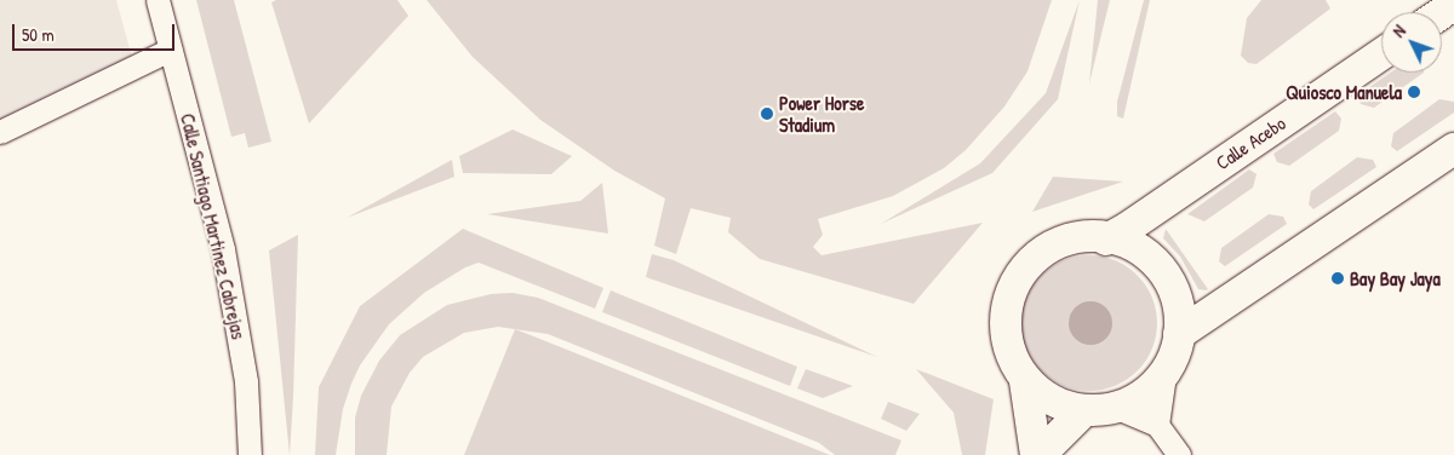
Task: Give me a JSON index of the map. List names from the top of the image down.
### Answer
{
  "streets": {
    "street": ["Calle Acebo", "Calle Santiago Martinez Cabrejas"]
  },
  "places": ["Quiosco Manuela", "Power Horse Stadium", "Bay Bay Jaya"],
  "scale_bar": "50 m",
  "north": "top left"
}
